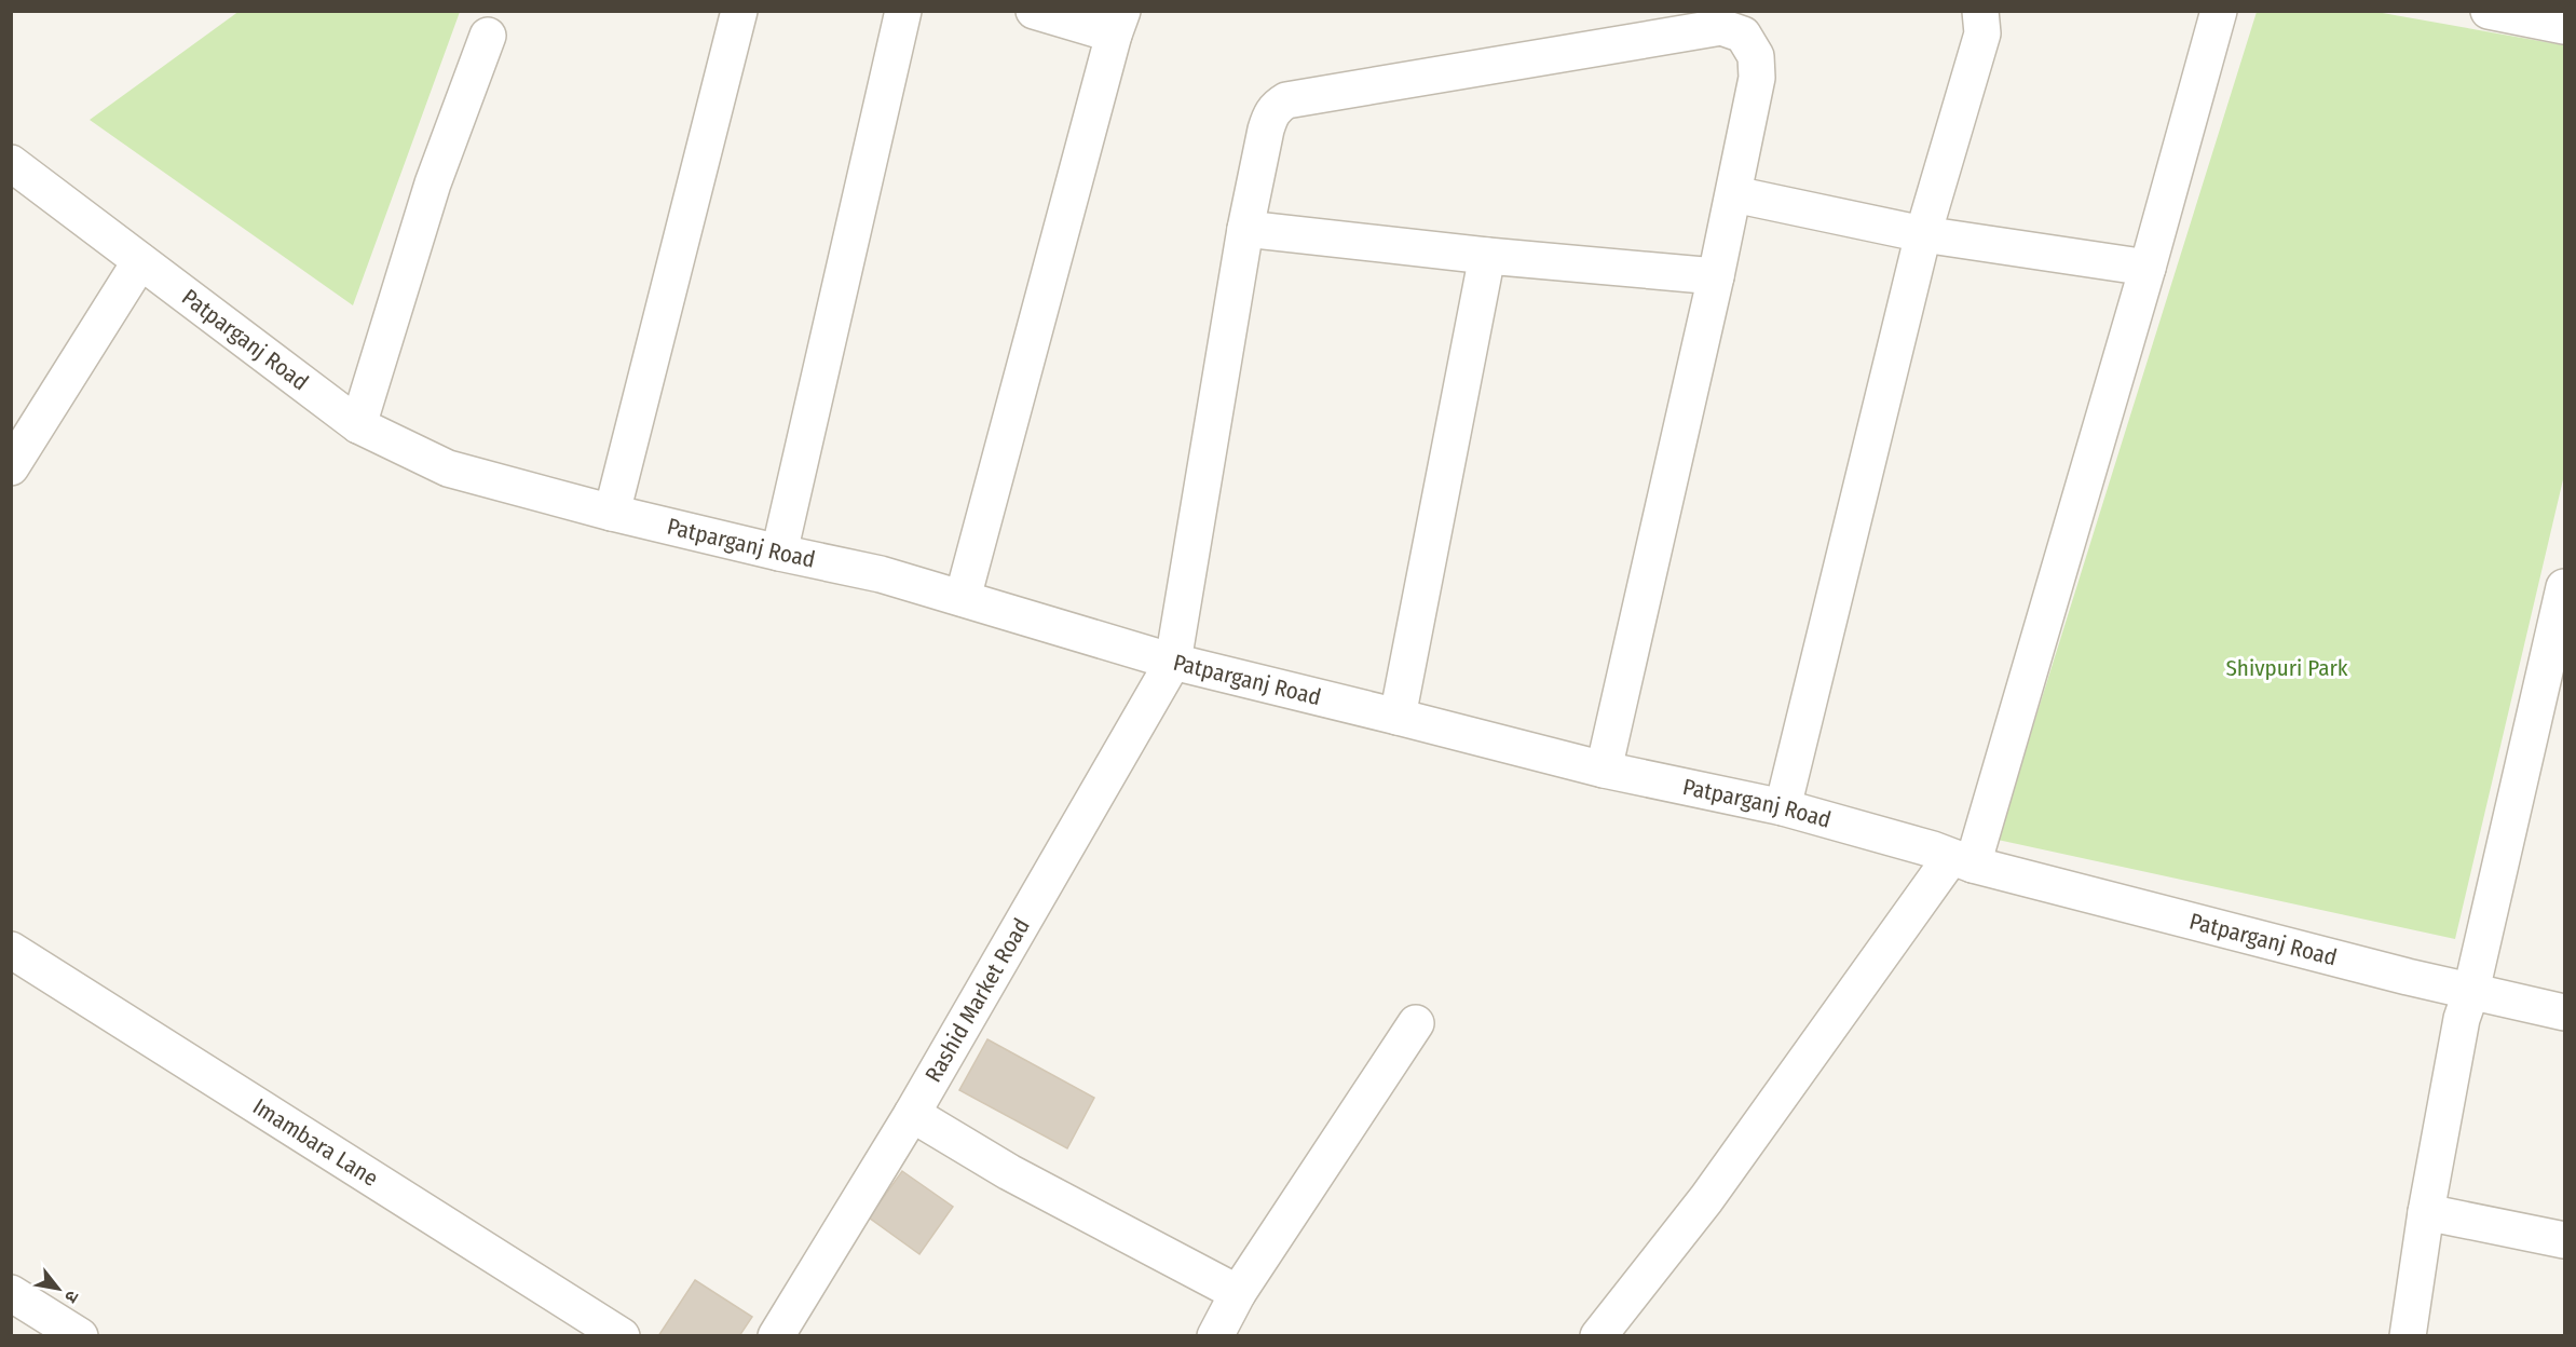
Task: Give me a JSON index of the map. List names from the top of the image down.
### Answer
{
  "streets": {
    "street": ["Patparganj Road", "Rashid Market Road", "Imambara Lane"]
  },
  "crossings": [
    ["Patparganj Road", "Rashid Market Road"]
  ],
  "parks": ["Shivpuri Park"],
  "north": "bottom right"
}
